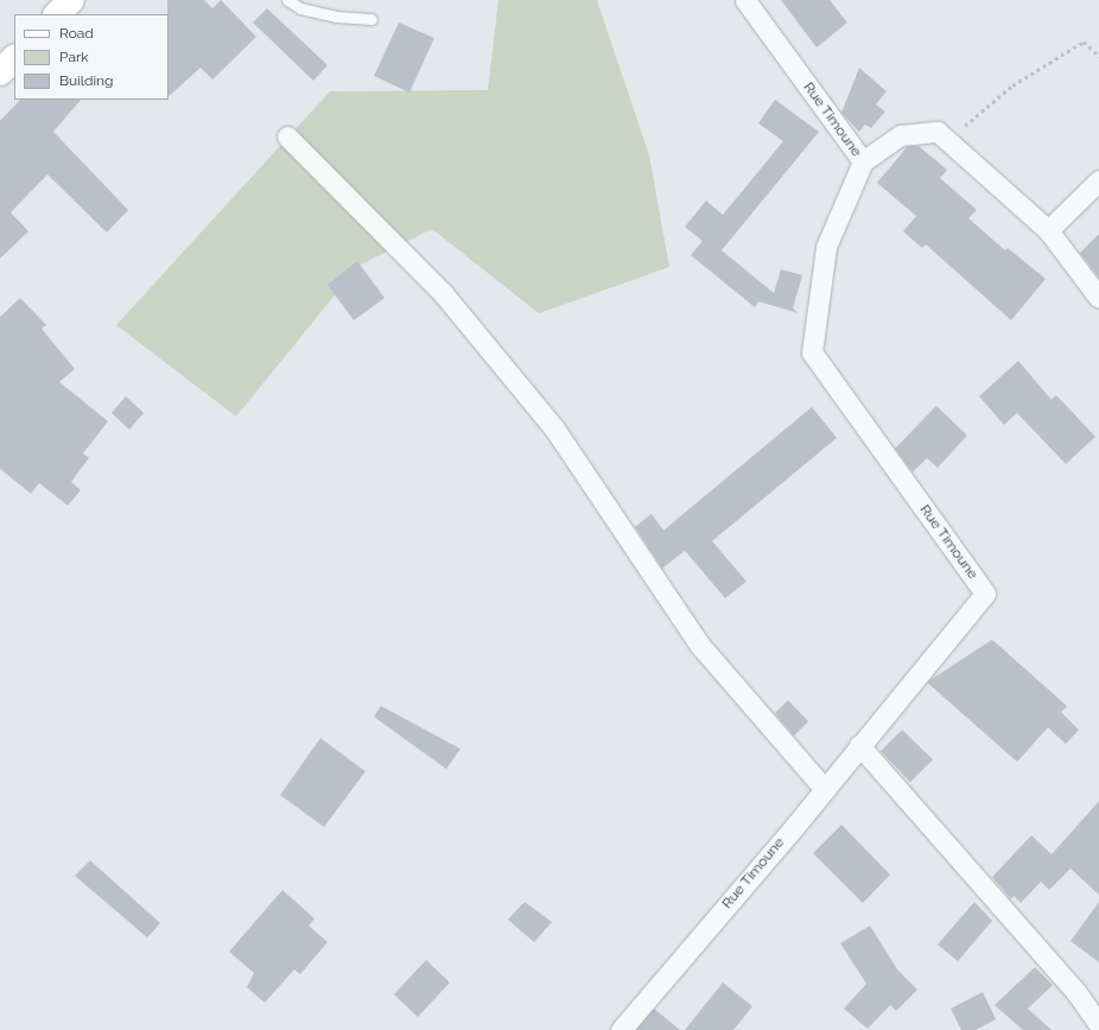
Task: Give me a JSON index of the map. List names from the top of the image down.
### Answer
{
  "streets": {
    "street": ["Rue Timoune"]
  },
  "legend": ["Road", "Park", "Building"]
}
